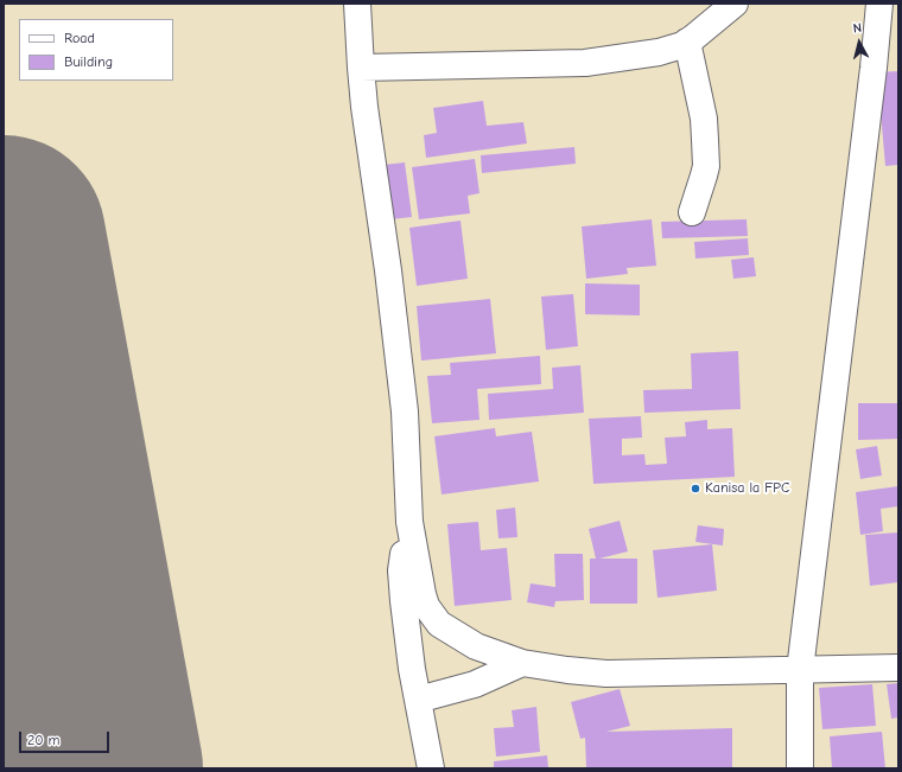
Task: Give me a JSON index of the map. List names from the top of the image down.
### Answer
{
  "places": ["Kanisa la FPC"],
  "legend": ["Road", "Building"],
  "scale_bar": "20 m",
  "north": "top"
}
